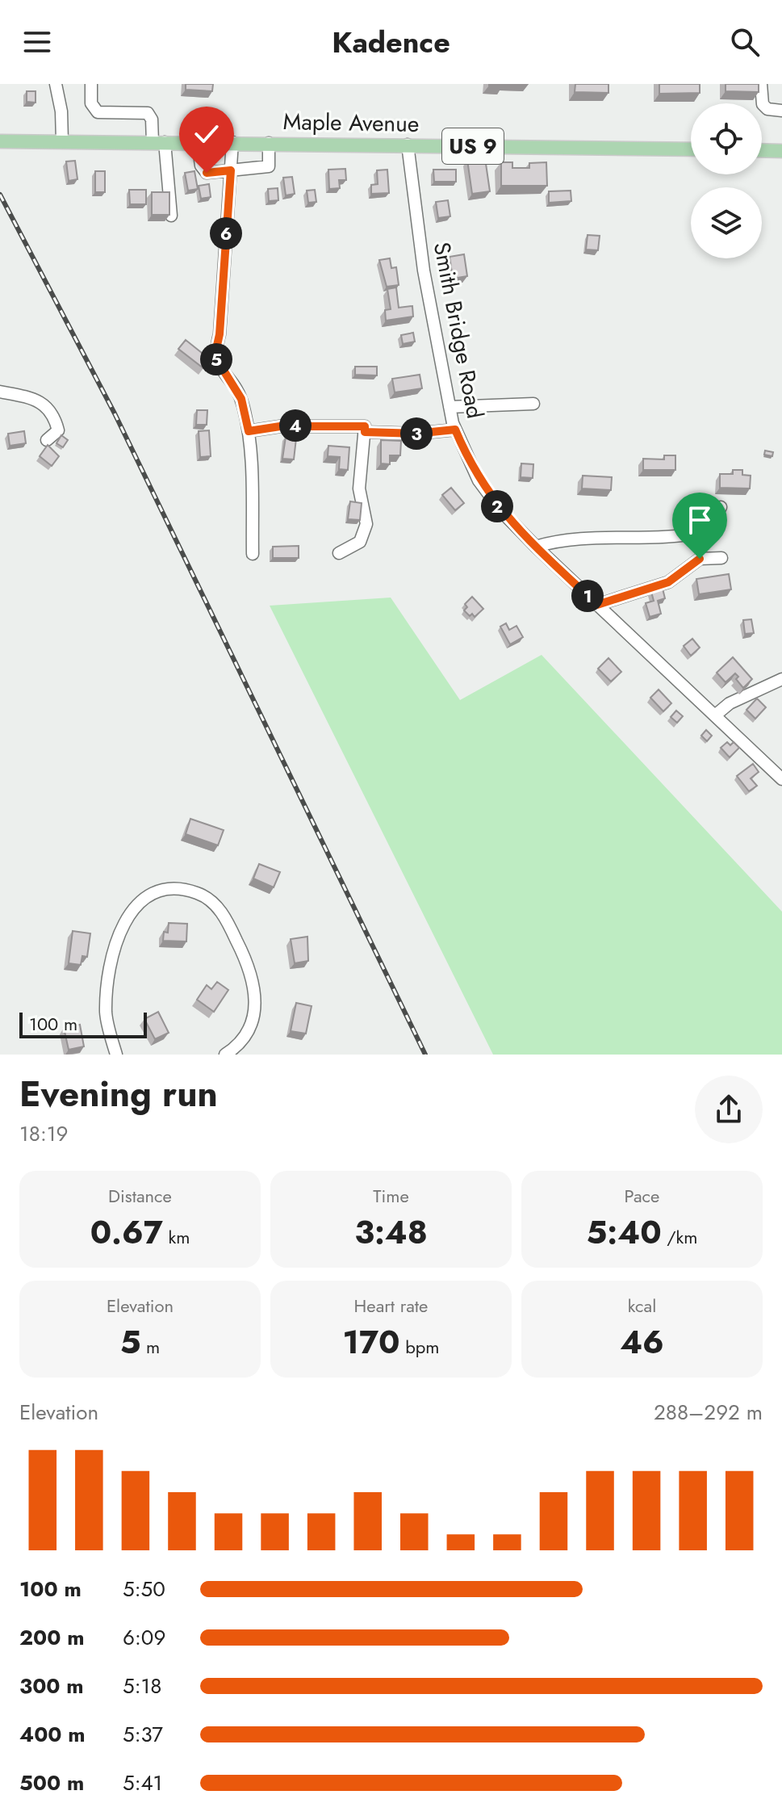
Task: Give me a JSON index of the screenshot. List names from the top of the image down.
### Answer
{
  "streets": {
    "main road": ["Maple Avenue", "US 9"],
    "street": ["Smith Bridge Road"]
  },
  "crossings": [
    ["Maple Avenue", "Smith Bridge Road"]
  ],
  "scale_bar": "100 m",
  "page": {
    "header": "Kadence",
    "pins": [
      "6",
      "5",
      "4",
      "3",
      "2",
      "1"
    ],
    "scale": "100 m",
    "heading": ["Evening run", "18:19"],
    "stats": [
      ["Distance", "0.67 km"],
      ["Time", "3:48"],
      ["Pace", "5:40 /km"],
      ["Elevation", "5 m"],
      ["Heart rate", "170 bpm"],
      ["kcal", "46"]
    ],
    "chart": ["Elevation", "288–292 m"],
    "list": [
      {
        "name": "100 m",
        "note": "5:50"
      },
      {
        "name": "200 m",
        "note": "6:09"
      },
      {
        "name": "300 m",
        "note": "5:18"
      },
      {
        "name": "400 m",
        "note": "5:37"
      },
      {
        "name": "500 m",
        "note": "5:41"
      }
    ]
  }
}
